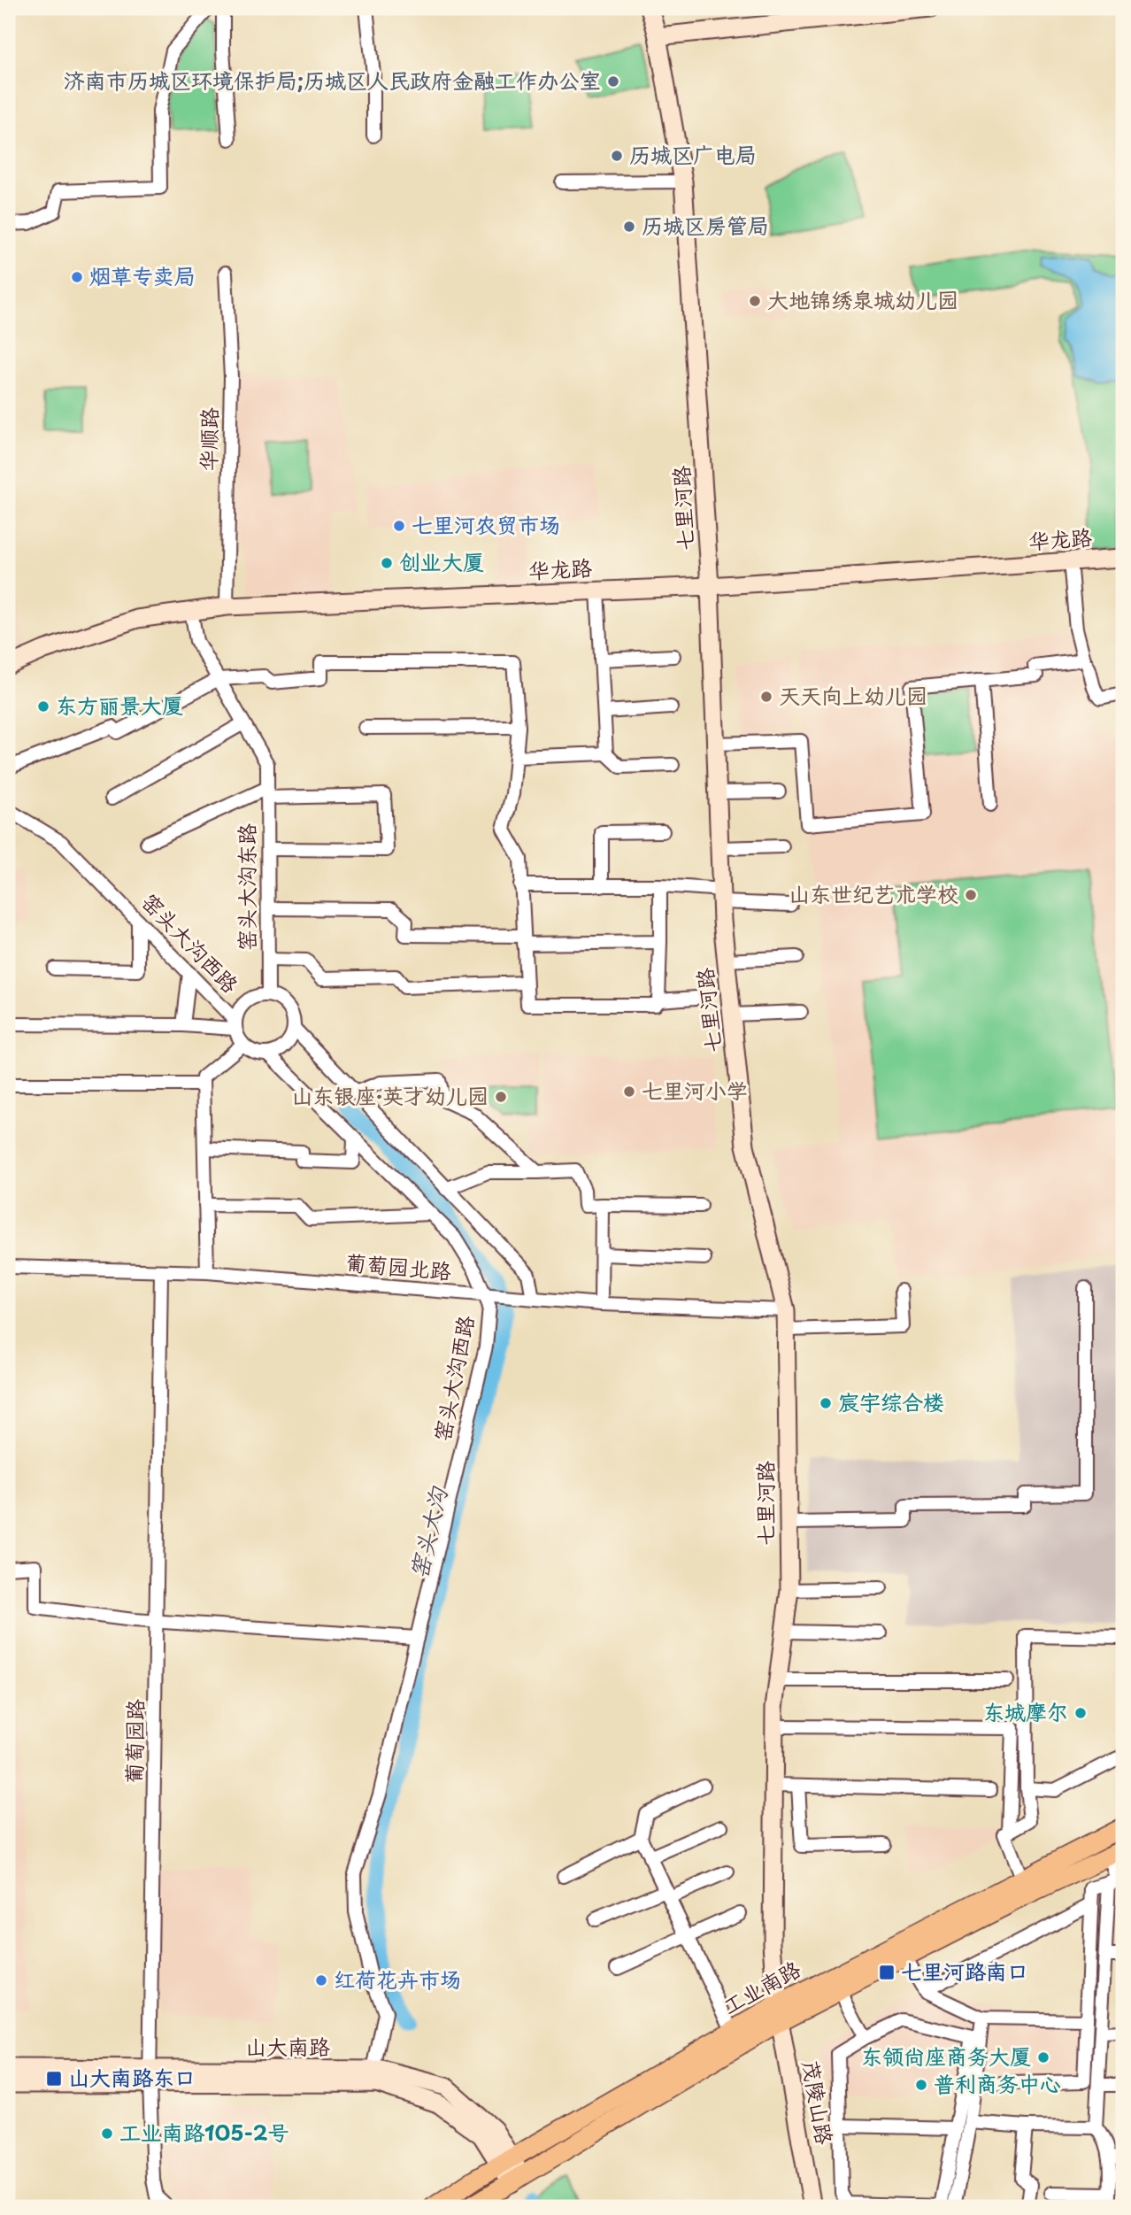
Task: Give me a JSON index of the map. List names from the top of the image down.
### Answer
{
  "streets": {
    "main road": [
      "七里河路",
      "华龙路",
      "工业南路",
      "山大南路",
      "茂陵山路"
    ],
    "street": [
      "华顺路",
      "窑头大沟东路",
      "窑头大沟西路",
      "葡萄园北路",
      "葡萄园路"
    ]
  },
  "crossings": [
    ["华顺路", "华龙路"],
    ["七里河路", "华龙路"],
    ["七里河路", "葡萄园北路"],
    ["七里河路", "工业南路"],
    ["七里河路", "茂陵山路"],
    ["华龙路", "窑头大沟东路"],
    ["窑头大沟东路", "窑头大沟西路"],
    ["窑头大沟西路", "葡萄园北路"],
    ["窑头大沟西路", "山大南路"],
    ["葡萄园北路", "葡萄园路"],
    ["葡萄园路", "山大南路"],
    ["工业南路", "山大南路"],
    ["工业南路", "茂陵山路"]
  ],
  "water": ["窑头大沟"],
  "places": {
    "other": [
      "济南市历城区环境保护局;历城区人民政府金融工作办公室",
      "历城区广电局",
      "历城区房管局",
      "烟草专卖局",
      "大地锦绣泉城幼儿园",
      "七里河农贸市场",
      "创业大厦",
      "天天向上幼儿园",
      "东方丽景大厦",
      "山东世纪艺术学校",
      "七里河小学",
      "山东银座·英才幼儿园",
      "宸宇综合楼",
      "东城摩尔",
      "红荷花卉市场",
      "东领尚座商务大厦",
      "普利商务中心",
      "工业南路105-2号"
    ],
    "transit": ["七里河路南口", "山大南路东口"]
  }
}
